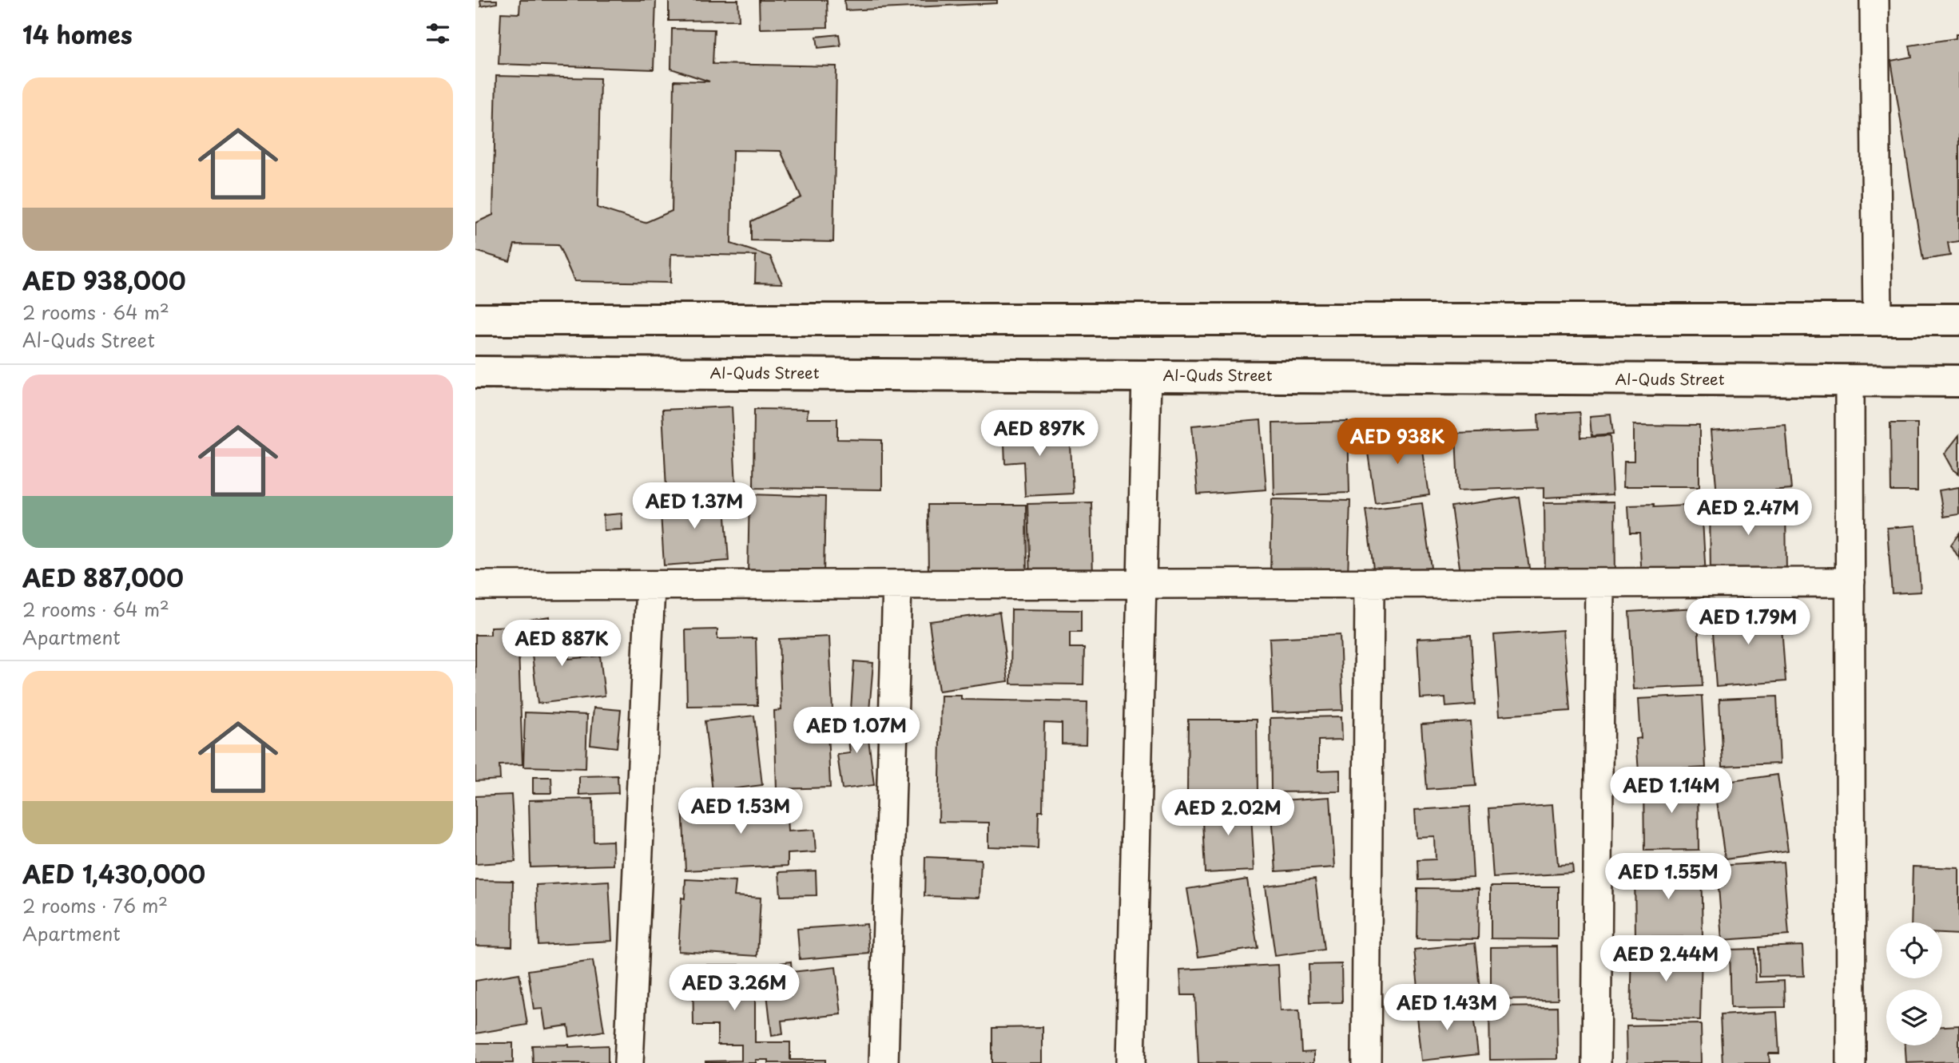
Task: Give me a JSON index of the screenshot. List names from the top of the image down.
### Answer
{
  "streets": {
    "street": ["Al-Quds Street"]
  },
  "page": {
    "heading": "14 homes",
    "list": [
      {
        "name": "AED 938,000",
        "note": "2 rooms · 64 m² · Al-Quds Street"
      },
      {
        "name": "AED 887,000",
        "note": "2 rooms · 64 m² · Apartment"
      },
      {
        "name": "AED 1,430,000",
        "note": "2 rooms · 76 m² · Apartment"
      }
    ],
    "price": [
      "AED 897K",
      "AED 938K",
      "AED 1.37M",
      "AED 2.47M",
      "AED 1.79M",
      "AED 887K",
      "AED 1.07M",
      "AED 1.14M",
      "AED 1.53M",
      "AED 2.02M",
      "AED 1.55M",
      "AED 2.44M",
      "AED 3.26M",
      "AED 1.43M"
    ]
  }
}
